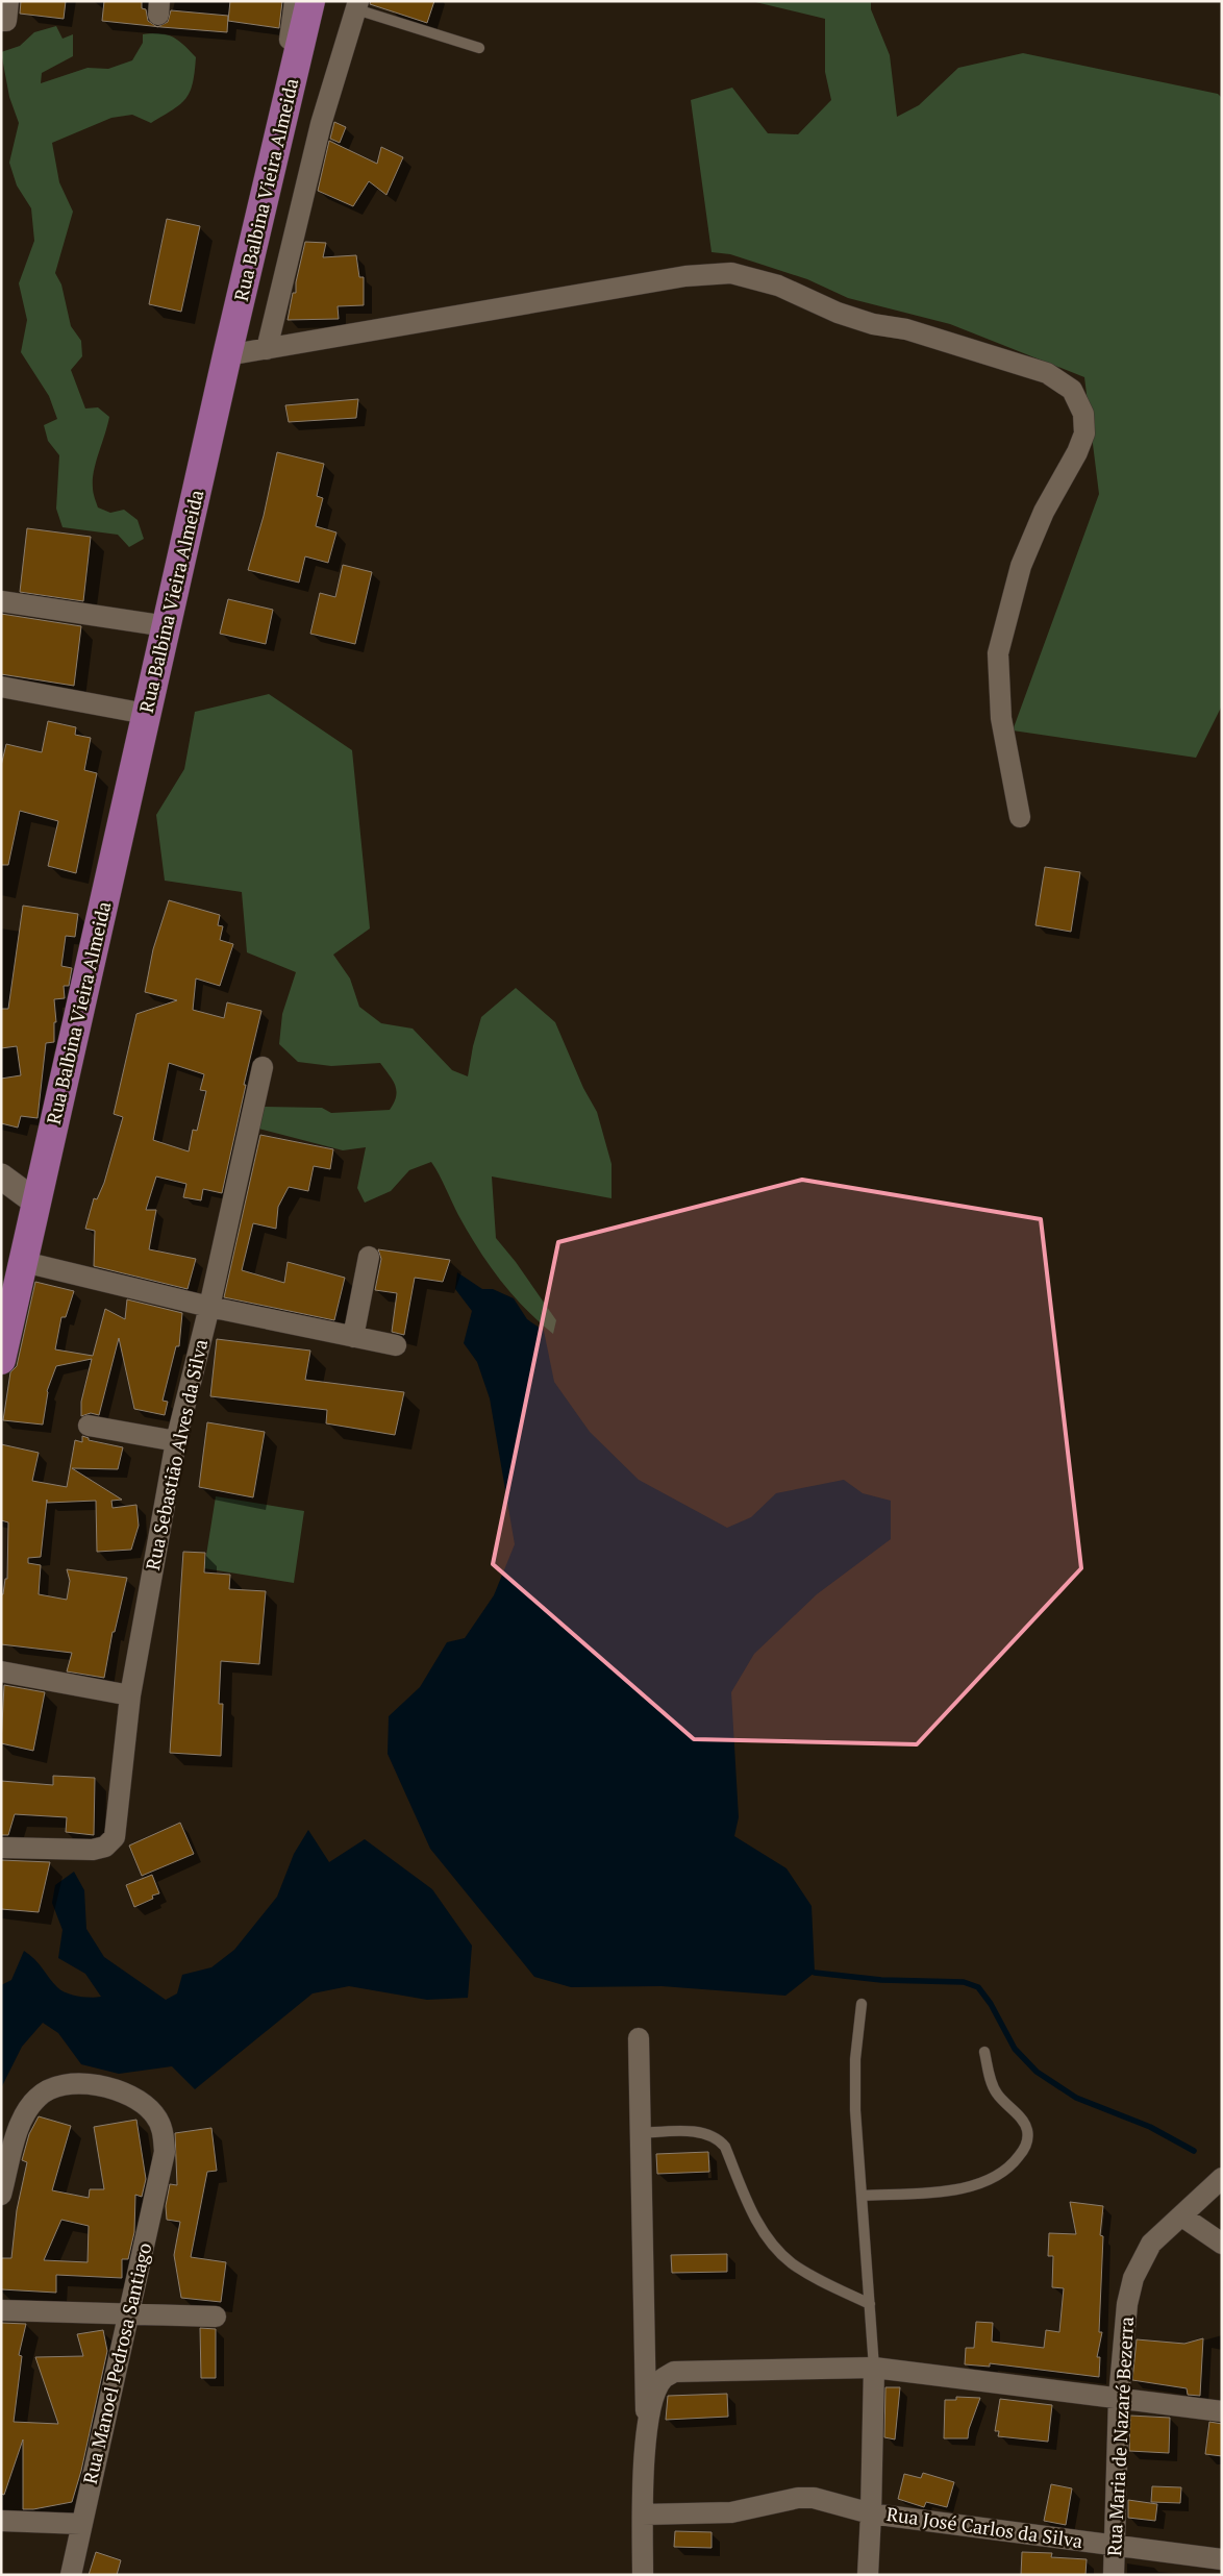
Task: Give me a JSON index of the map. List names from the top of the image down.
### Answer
{
  "streets": {
    "main road": ["Rua Balbina Vieira Almeida"],
    "street": [
      "Rua Sebastião Alves da Silva",
      "Rua Manoel Pedrosa Santiago",
      "Rua Maria de Nazaré Bezerra",
      "Rua José Carlos da Silva"
    ]
  },
  "crossings": [
    ["Rua Maria de Nazaré Bezerra", "Rua José Carlos da Silva"]
  ]
}
